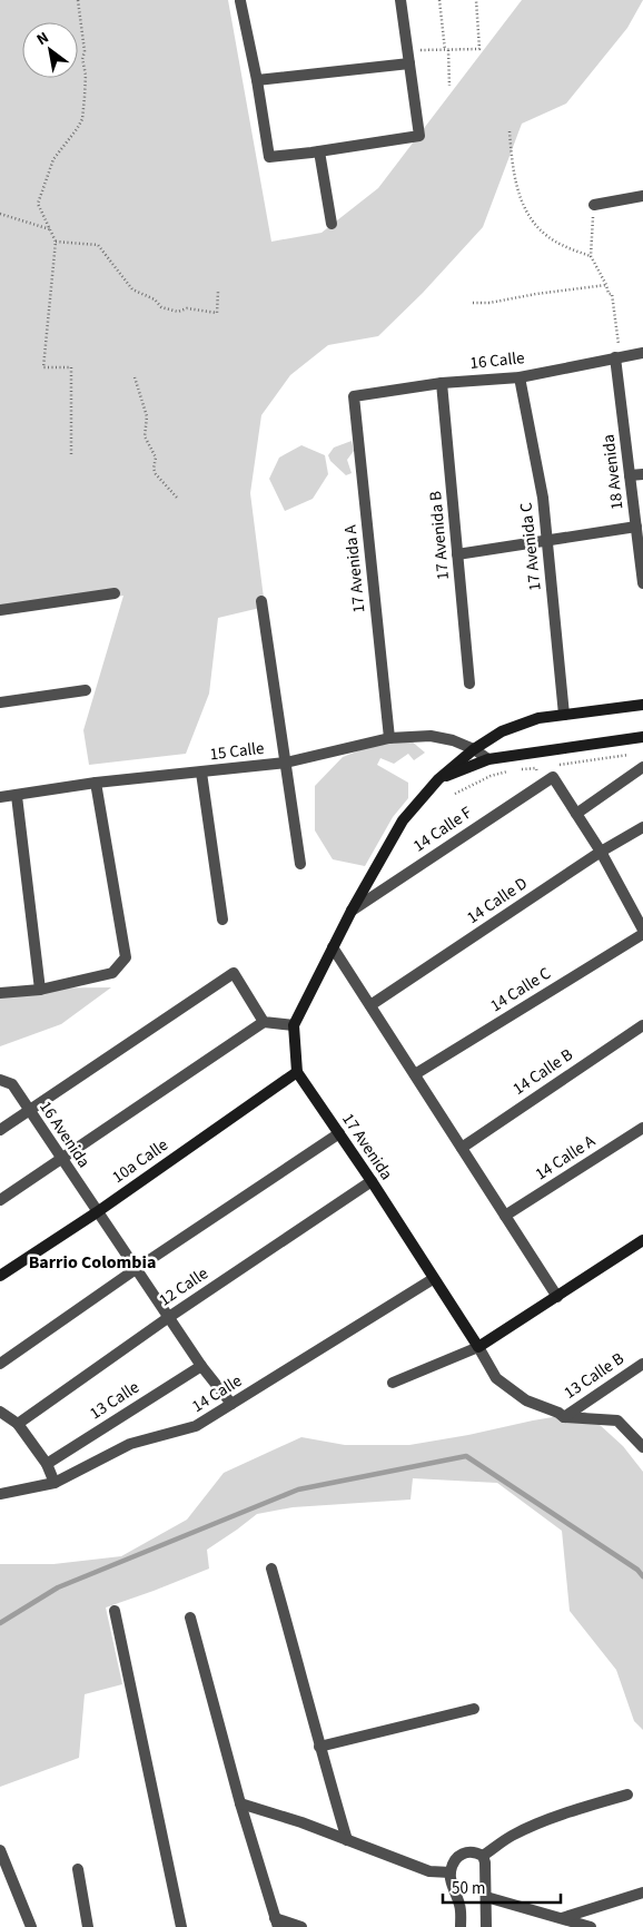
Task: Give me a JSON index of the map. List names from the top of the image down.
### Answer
{
  "streets": {
    "street": [
      "16 Calle",
      "18 Avenida",
      "17 Avenida B",
      "17 Avenida C",
      "17 Avenida A",
      "15 Calle",
      "14 Calle F",
      "14 Calle D",
      "14 Calle C",
      "14 Calle B",
      "16 Avenida",
      "17 Avenida",
      "14 Calle A",
      "10a Calle",
      "12 Calle",
      "13 Calle B",
      "14 Calle",
      "13 Calle"
    ]
  },
  "crossings": [
    ["16 Calle", "18 Avenida"],
    ["16 Calle", "17 Avenida B"],
    ["16 Calle", "17 Avenida C"],
    ["16 Calle", "17 Avenida A"],
    ["17 Avenida A", "15 Calle"],
    ["16 Avenida", "10a Calle"],
    ["16 Avenida", "12 Calle"],
    ["16 Avenida", "14 Calle"],
    ["16 Avenida", "13 Calle"],
    ["17 Avenida", "10a Calle"],
    ["17 Avenida", "12 Calle"],
    ["17 Avenida", "13 Calle B"],
    ["17 Avenida", "14 Calle"]
  ],
  "districts": ["Barrio Colombia"],
  "scale_bar": "50 m",
  "north": "top left"
}
